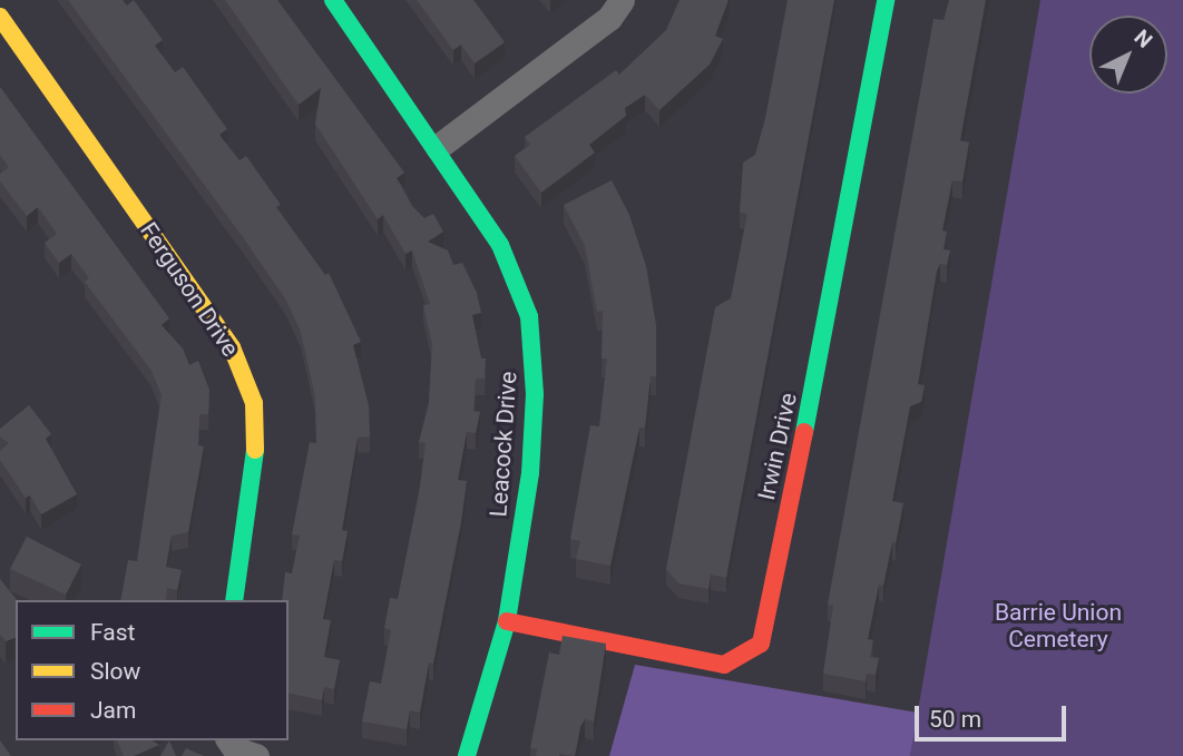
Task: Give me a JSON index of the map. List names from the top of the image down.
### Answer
{
  "streets": {
    "street": ["Ferguson Drive", "Leacock Drive", "Irwin Drive"]
  },
  "crossings": [
    ["Leacock Drive", "Irwin Drive"]
  ],
  "parks": ["Barrie Union Cemetery"],
  "legend": ["Fast", "Slow", "Jam"],
  "scale_bar": "50 m",
  "north": "top right"
}
